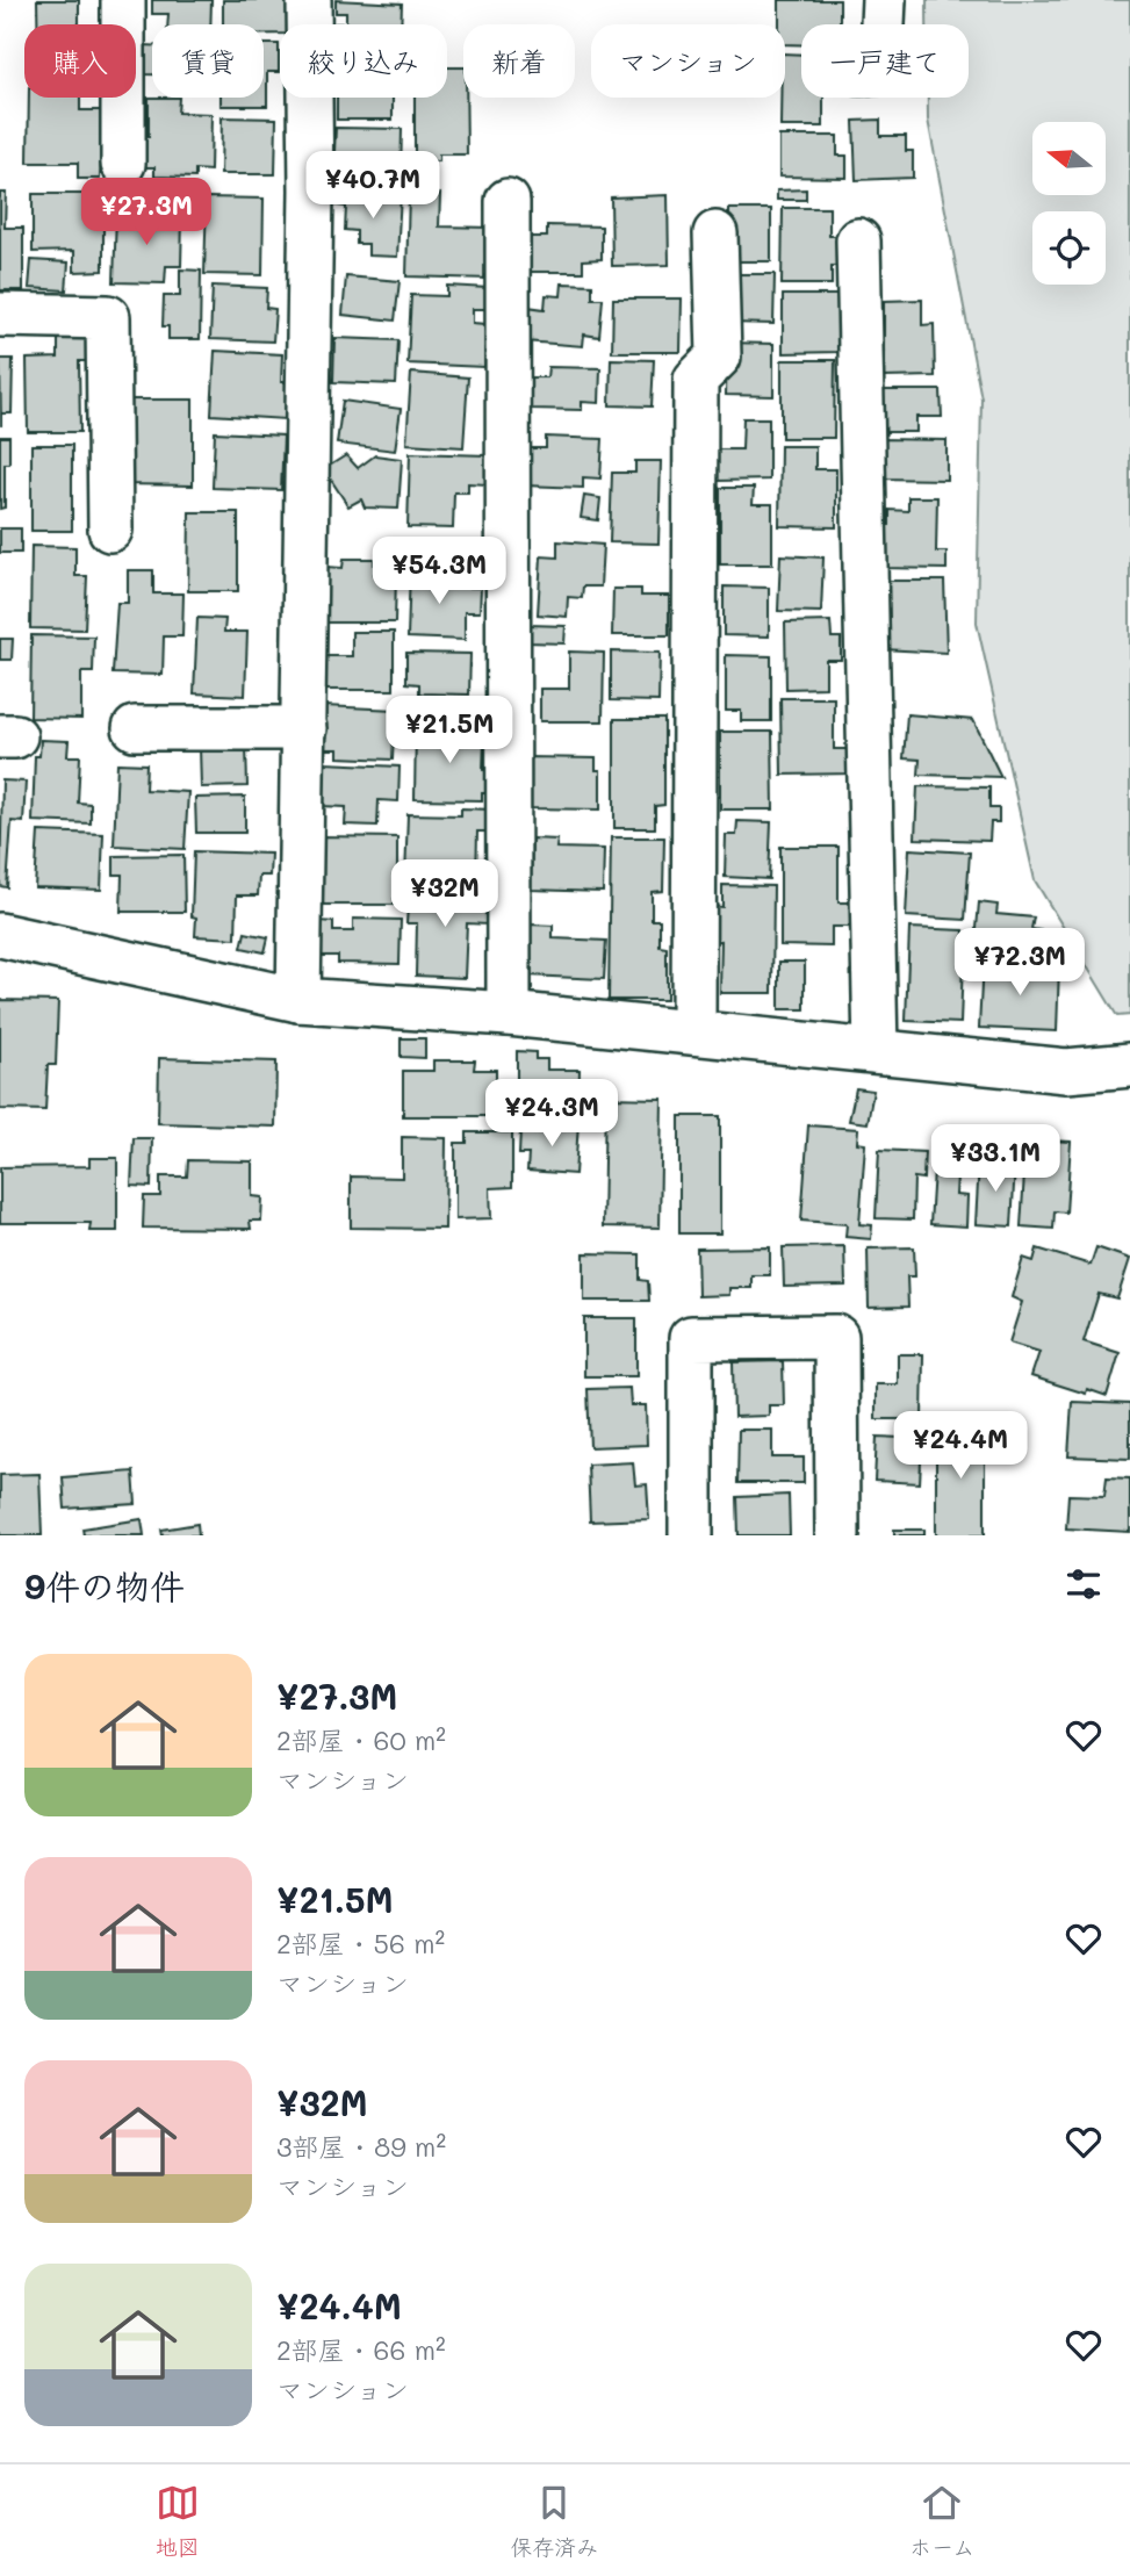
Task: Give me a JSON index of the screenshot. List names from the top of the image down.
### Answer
{
  "north": "left",
  "page": {
    "chip": [
      "購入",
      "賃貸",
      "絞り込み",
      "新着",
      "マンション",
      "一戸建て"
    ],
    "price": [
      "¥40.7M",
      "¥27.3M",
      "¥54.3M",
      "¥21.5M",
      "¥32M",
      "¥72.3M",
      "¥24.3M",
      "¥33.1M",
      "¥24.4M"
    ],
    "heading": "9件の物件",
    "list": [
      {
        "name": "¥27.3M",
        "note": "2部屋 · 60 m² · マンション"
      },
      {
        "name": "¥21.5M",
        "note": "2部屋 · 56 m² · マンション"
      },
      {
        "name": "¥32M",
        "note": "3部屋 · 89 m² · マンション"
      },
      {
        "name": "¥24.4M",
        "note": "2部屋 · 66 m² · マンション"
      }
    ],
    "tabs": ["地図", "保存済み", "ホーム"]
  }
}
